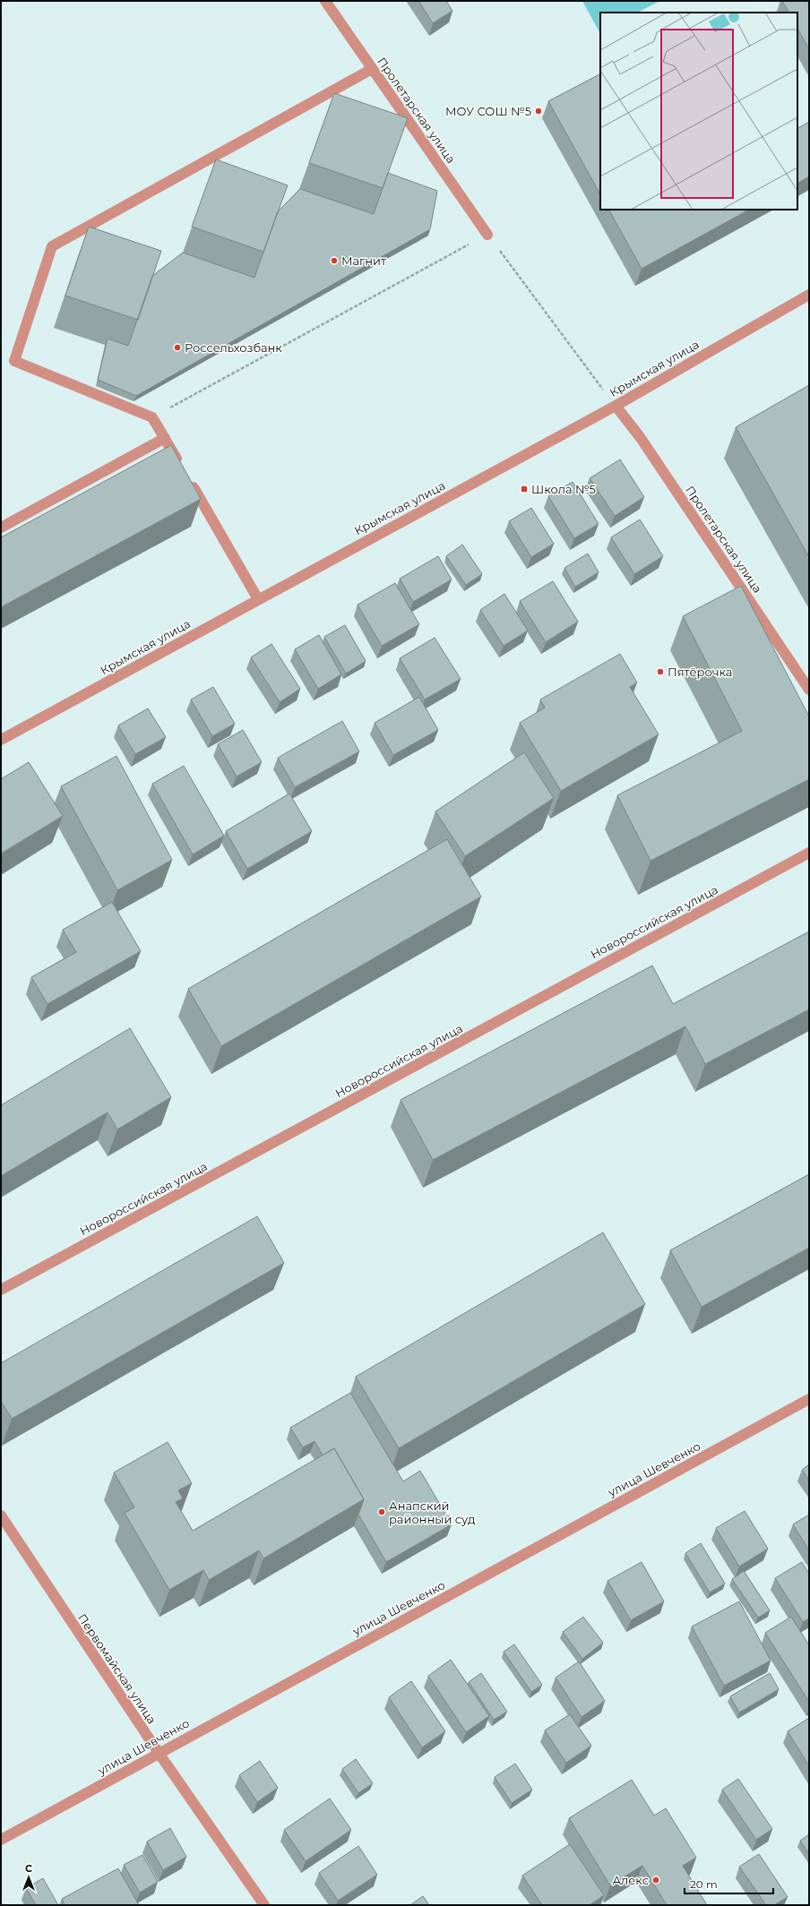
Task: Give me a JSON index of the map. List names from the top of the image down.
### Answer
{
  "streets": {
    "street": [
      "Пролетарская улица",
      "Крымская улица",
      "Новороссийская улица",
      "улица Шевченко",
      "Первомайская улица"
    ]
  },
  "crossings": [
    ["Пролетарская улица", "Крымская улица"],
    ["улица Шевченко", "Первомайская улица"]
  ],
  "places": {
    "other": [
      "МОУ СОШ №5",
      "Магнит",
      "Россельхозбанк",
      "Пятёрочка",
      "Анапский районный суд",
      "Алекс"
    ],
    "transit": ["Школа №5"]
  },
  "scale_bar": "20 m",
  "north": "top"
}
